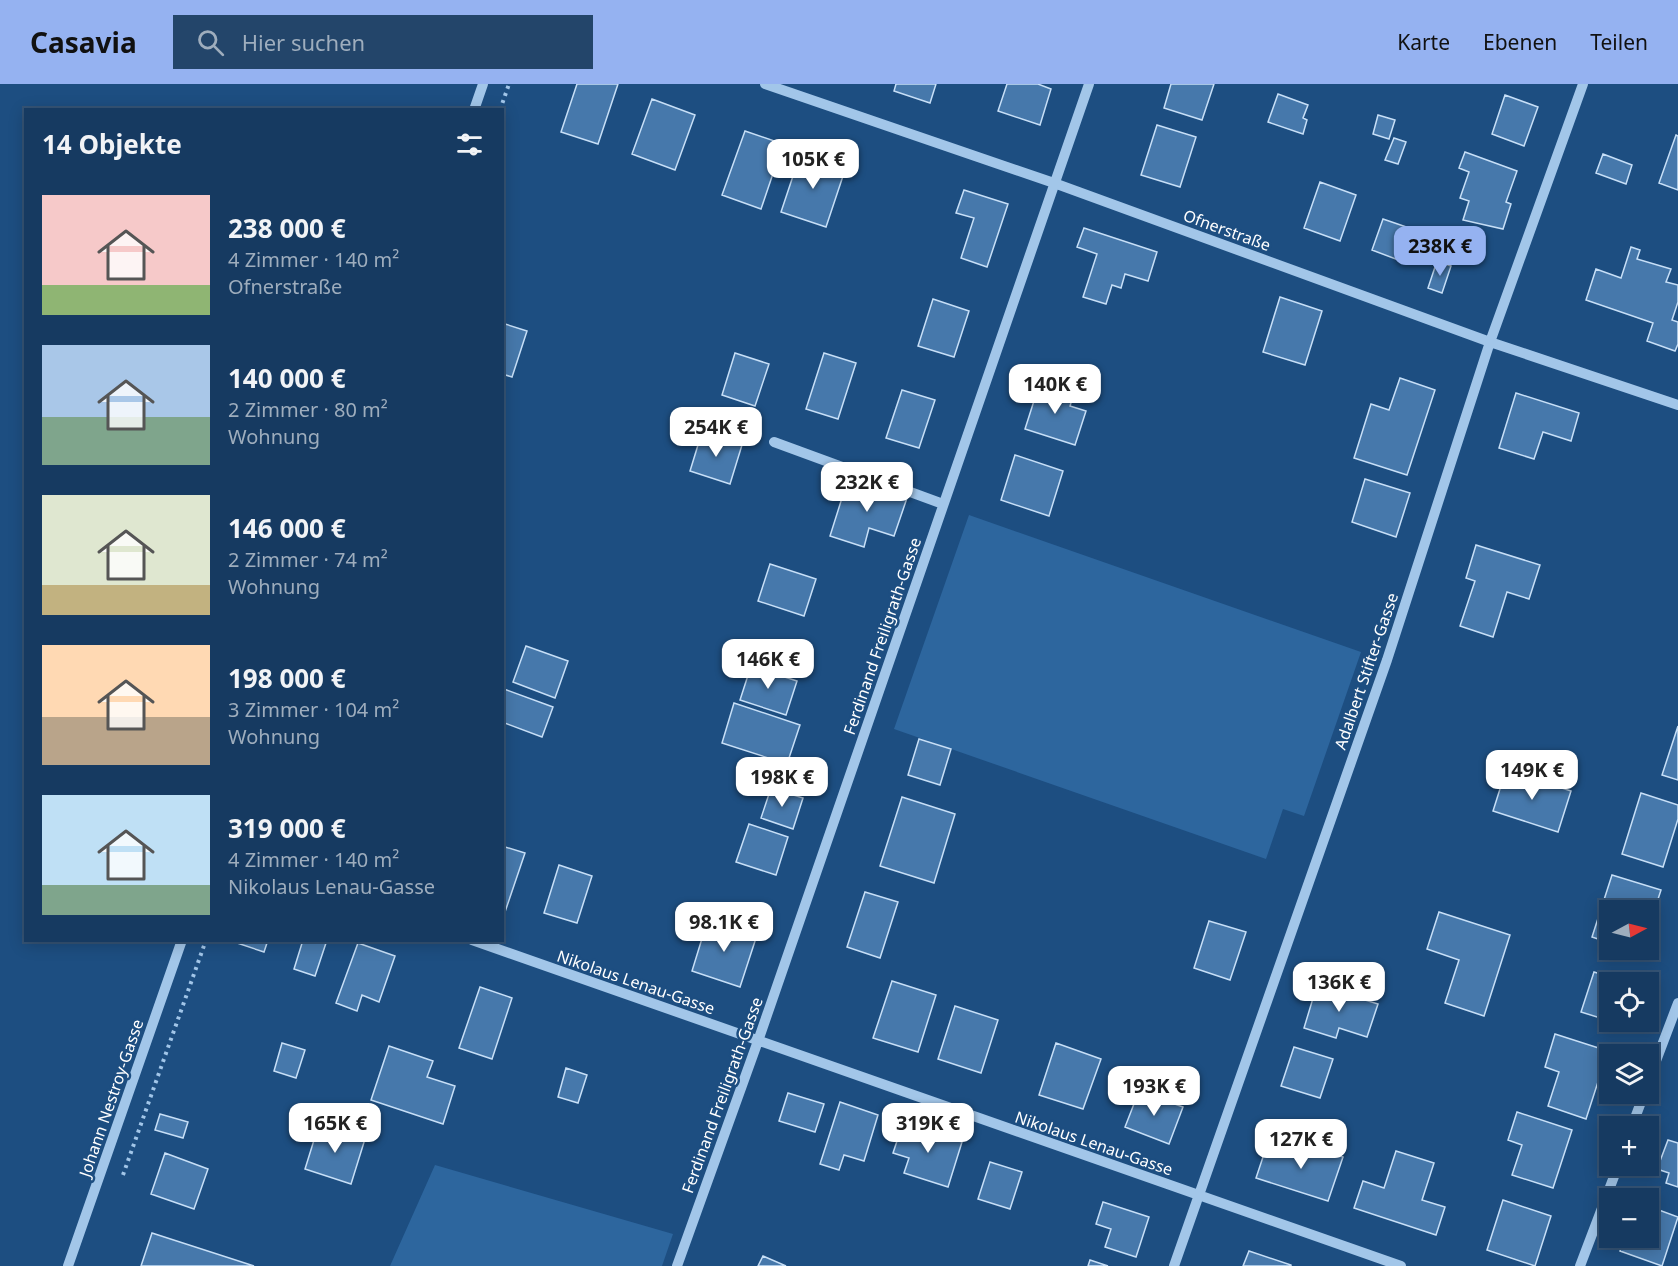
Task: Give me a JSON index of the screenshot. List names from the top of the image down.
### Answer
{
  "streets": {
    "street": [
      "Ofnerstraße",
      "Ferdinand Freiligrath-Gasse",
      "Adalbert Stifter-Gasse",
      "Nikolaus Lenau-Gasse",
      "Johann Nestroy-Gasse"
    ]
  },
  "crossings": [
    ["Ofnerstraße", "Ferdinand Freiligrath-Gasse"],
    ["Ofnerstraße", "Adalbert Stifter-Gasse"],
    ["Ferdinand Freiligrath-Gasse", "Nikolaus Lenau-Gasse"],
    ["Adalbert Stifter-Gasse", "Nikolaus Lenau-Gasse"]
  ],
  "north": "right",
  "page": {
    "header": "Casavia",
    "search": "Hier suchen",
    "nav": ["Karte", "Ebenen", "Teilen"],
    "heading": "14 Objekte",
    "price": [
      "105K €",
      "238K €",
      "140K €",
      "254K €",
      "232K €",
      "146K €",
      "149K €",
      "198K €",
      "98.1K €",
      "136K €",
      "193K €",
      "165K €",
      "319K €",
      "127K €"
    ],
    "list": [
      {
        "name": "238 000 €",
        "note": "4 Zimmer · 140 m² · Ofnerstraße"
      },
      {
        "name": "140 000 €",
        "note": "2 Zimmer · 80 m² · Wohnung"
      },
      {
        "name": "146 000 €",
        "note": "2 Zimmer · 74 m² · Wohnung"
      },
      {
        "name": "198 000 €",
        "note": "3 Zimmer · 104 m² · Wohnung"
      },
      {
        "name": "319 000 €",
        "note": "4 Zimmer · 140 m² · Nikolaus Lenau-Gasse"
      }
    ],
    "map_buttons": ["+", "−"]
  }
}
